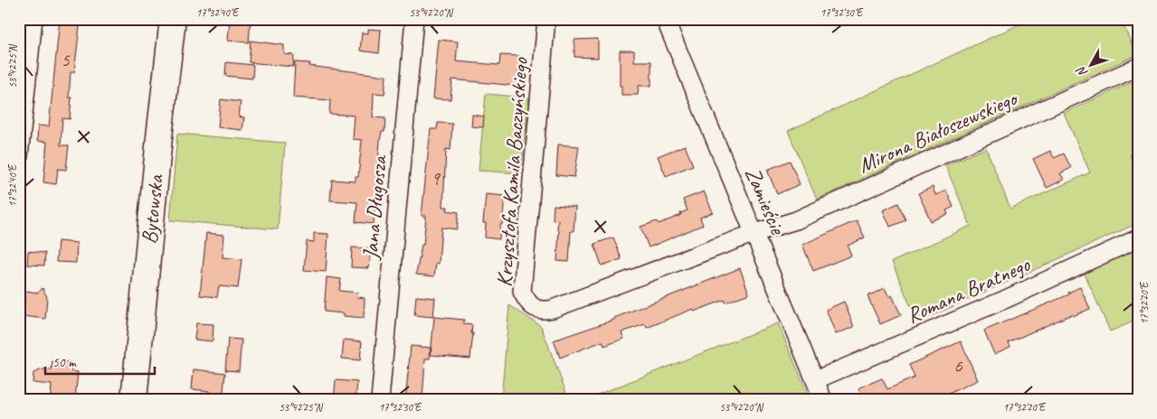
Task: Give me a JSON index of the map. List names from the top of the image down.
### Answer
{
  "streets": {
    "street": [
      "Mirona Białoszewskiego",
      "Krzysztofa Kamila Baczyńskiego",
      "Zamieście",
      "Jana Długosza",
      "Bytowska",
      "Romana Bratnego"
    ]
  },
  "crossings": [
    ["Mirona Białoszewskiego", "Krzysztofa Kamila Baczyńskiego"],
    ["Mirona Białoszewskiego", "Zamieście"],
    ["Krzysztofa Kamila Baczyńskiego", "Zamieście"],
    ["Zamieście", "Romana Bratnego"]
  ],
  "house_numbers": ["5", "9", "6"],
  "scale_bar": "50 m",
  "north": "bottom left",
  "coordinates": [
    "17°32'40\"E",
    "53°42'20\"N",
    "17°32'30\"E",
    "53°42'25\"N",
    "17°32'20\"E"
  ]
}
